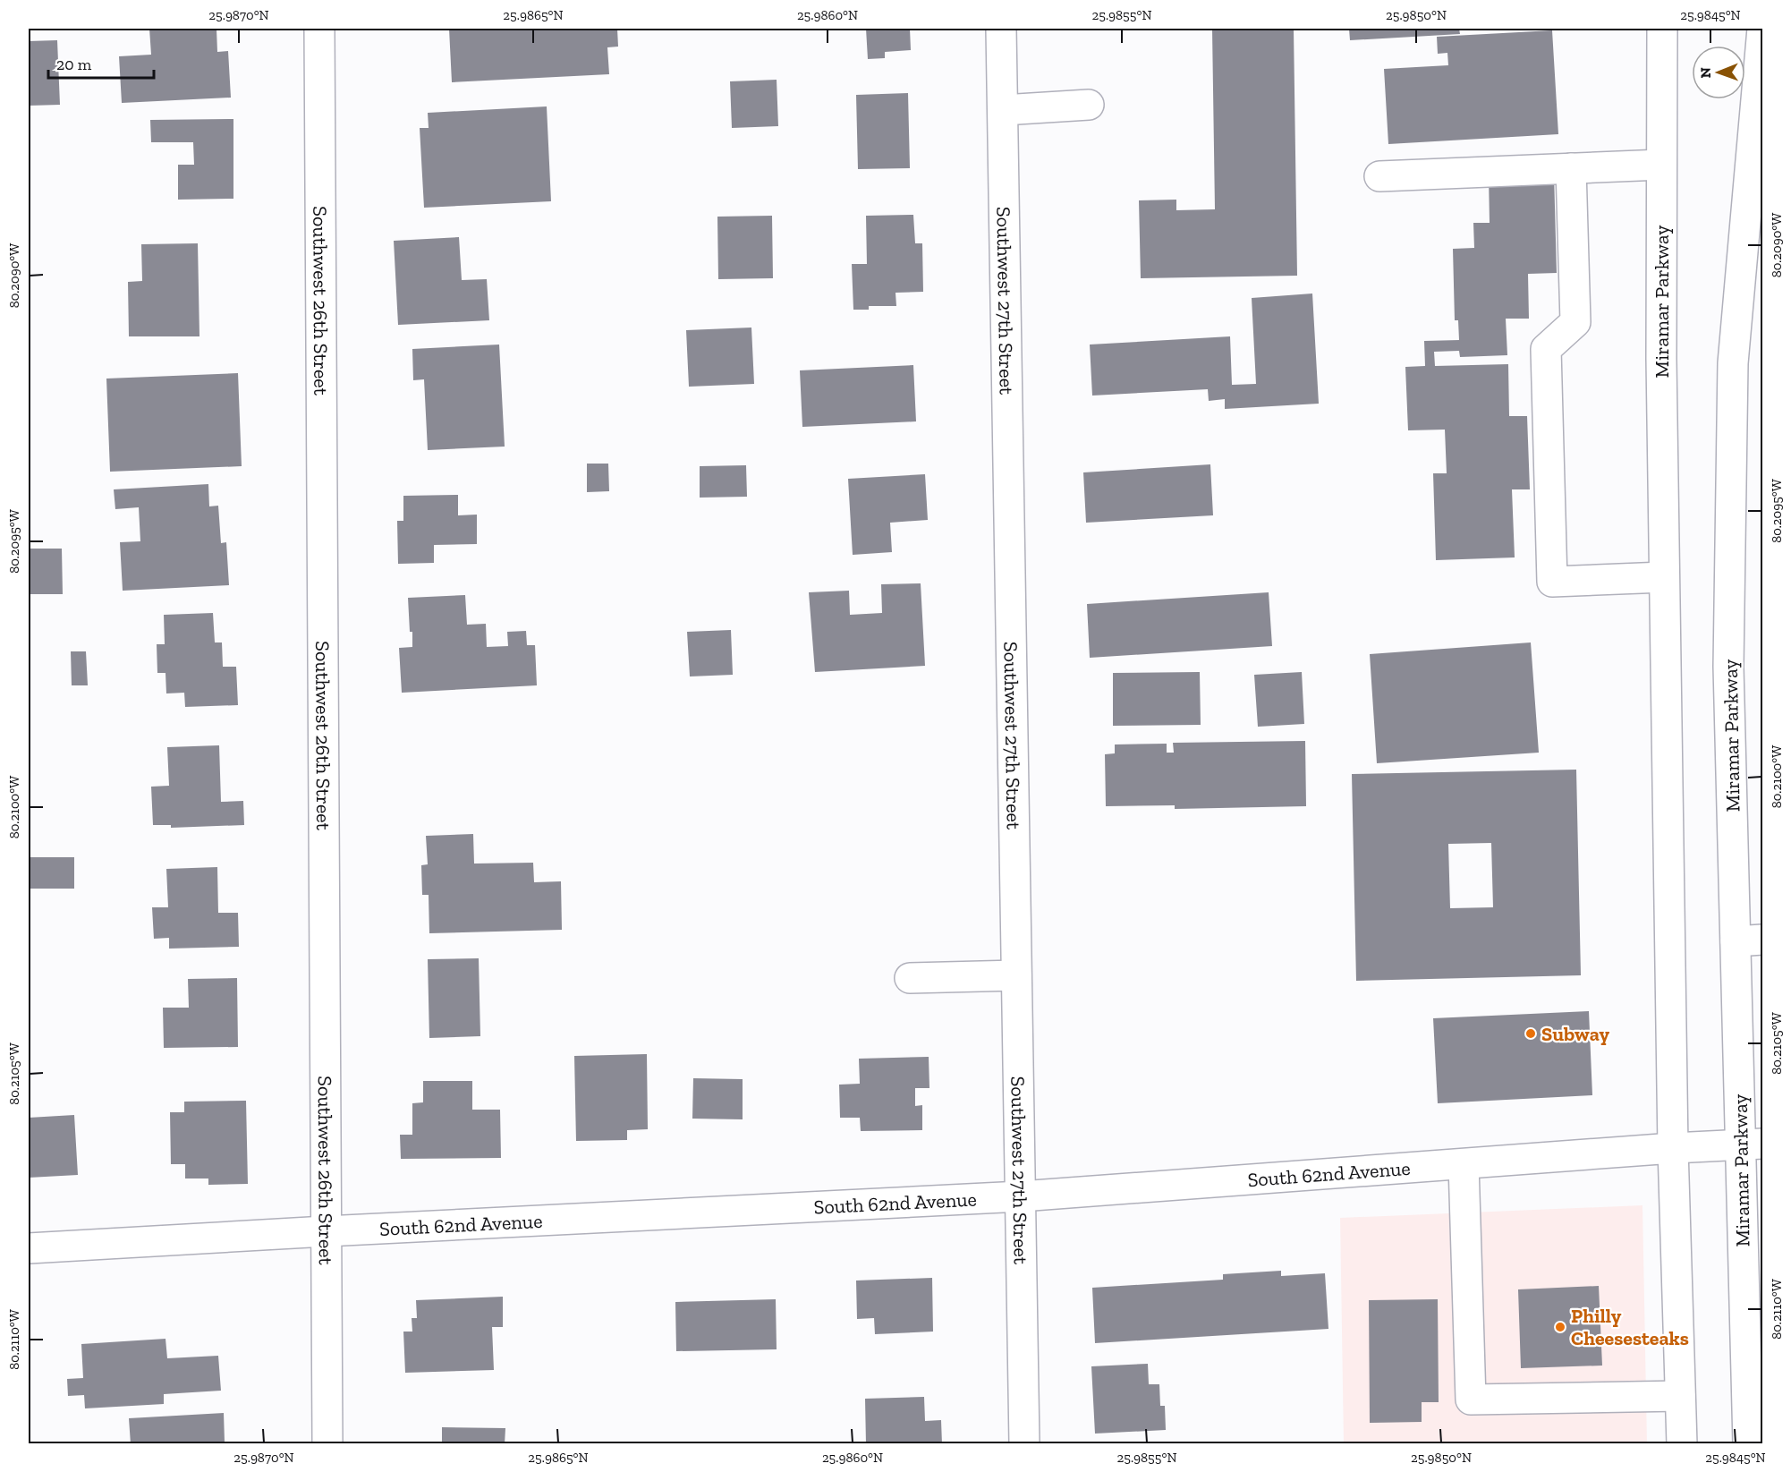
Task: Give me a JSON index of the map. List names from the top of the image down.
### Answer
{
  "streets": {
    "street": [
      "Southwest 26th Street",
      "Southwest 27th Street",
      "Miramar Parkway",
      "South 62nd Avenue"
    ]
  },
  "crossings": [
    ["Southwest 26th Street", "South 62nd Avenue"],
    ["Southwest 27th Street", "South 62nd Avenue"],
    ["Miramar Parkway", "South 62nd Avenue"]
  ],
  "places": ["Subway", "Philly Cheesesteaks"],
  "scale_bar": "20 m",
  "north": "left",
  "coordinates": [
    "25.9870°N",
    "25.9865°N",
    "25.9860°N",
    "25.9855°N",
    "25.9850°N",
    "25.9845°N",
    "80.2090°W",
    "80.2095°W",
    "80.2100°W",
    "80.2105°W",
    "80.2110°W"
  ]
}
